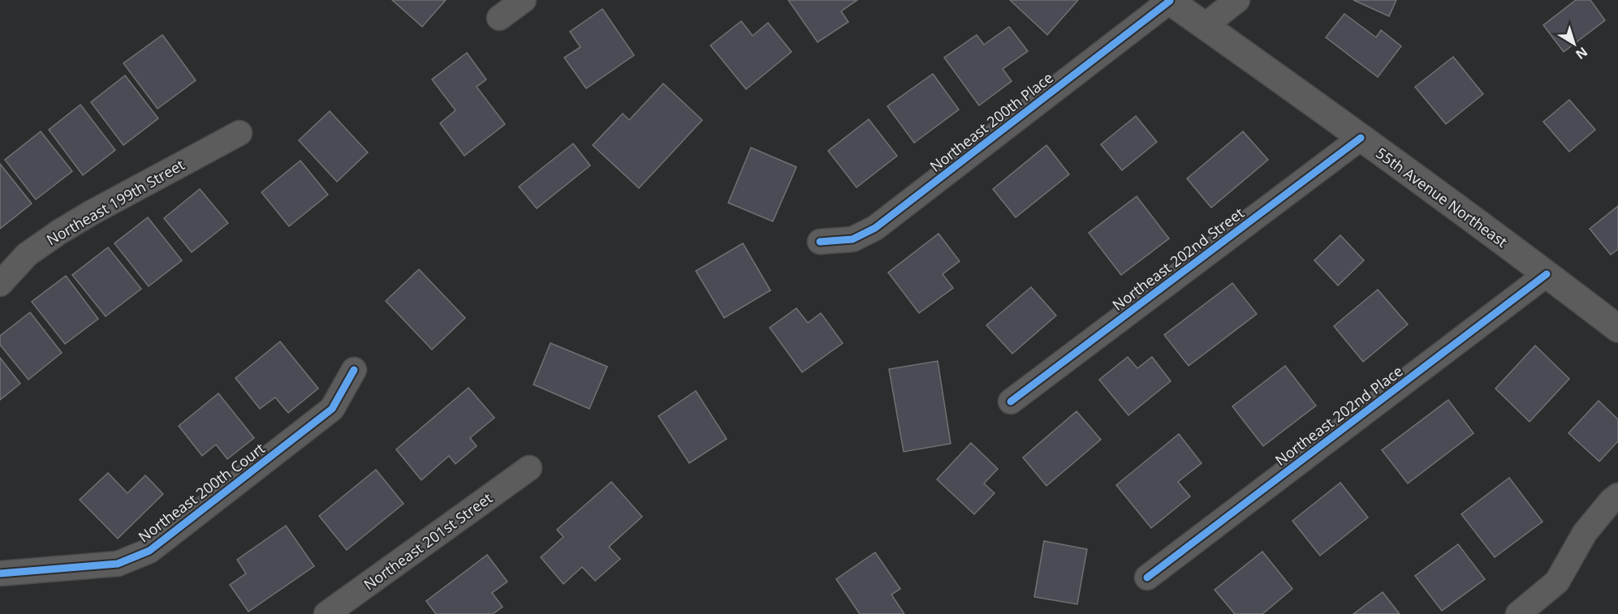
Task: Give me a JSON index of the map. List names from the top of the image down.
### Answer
{
  "streets": {
    "main road": ["55th Avenue Northeast"],
    "street": [
      "Northeast 200th Place",
      "Northeast 199th Street",
      "Northeast 202nd Street",
      "Northeast 202nd Place",
      "Northeast 200th Court",
      "Northeast 201st Street"
    ]
  },
  "crossings": [
    ["Northeast 200th Place", "55th Avenue Northeast"],
    ["55th Avenue Northeast", "Northeast 202nd Street"],
    ["55th Avenue Northeast", "Northeast 202nd Place"]
  ],
  "north": "bottom right"
}
